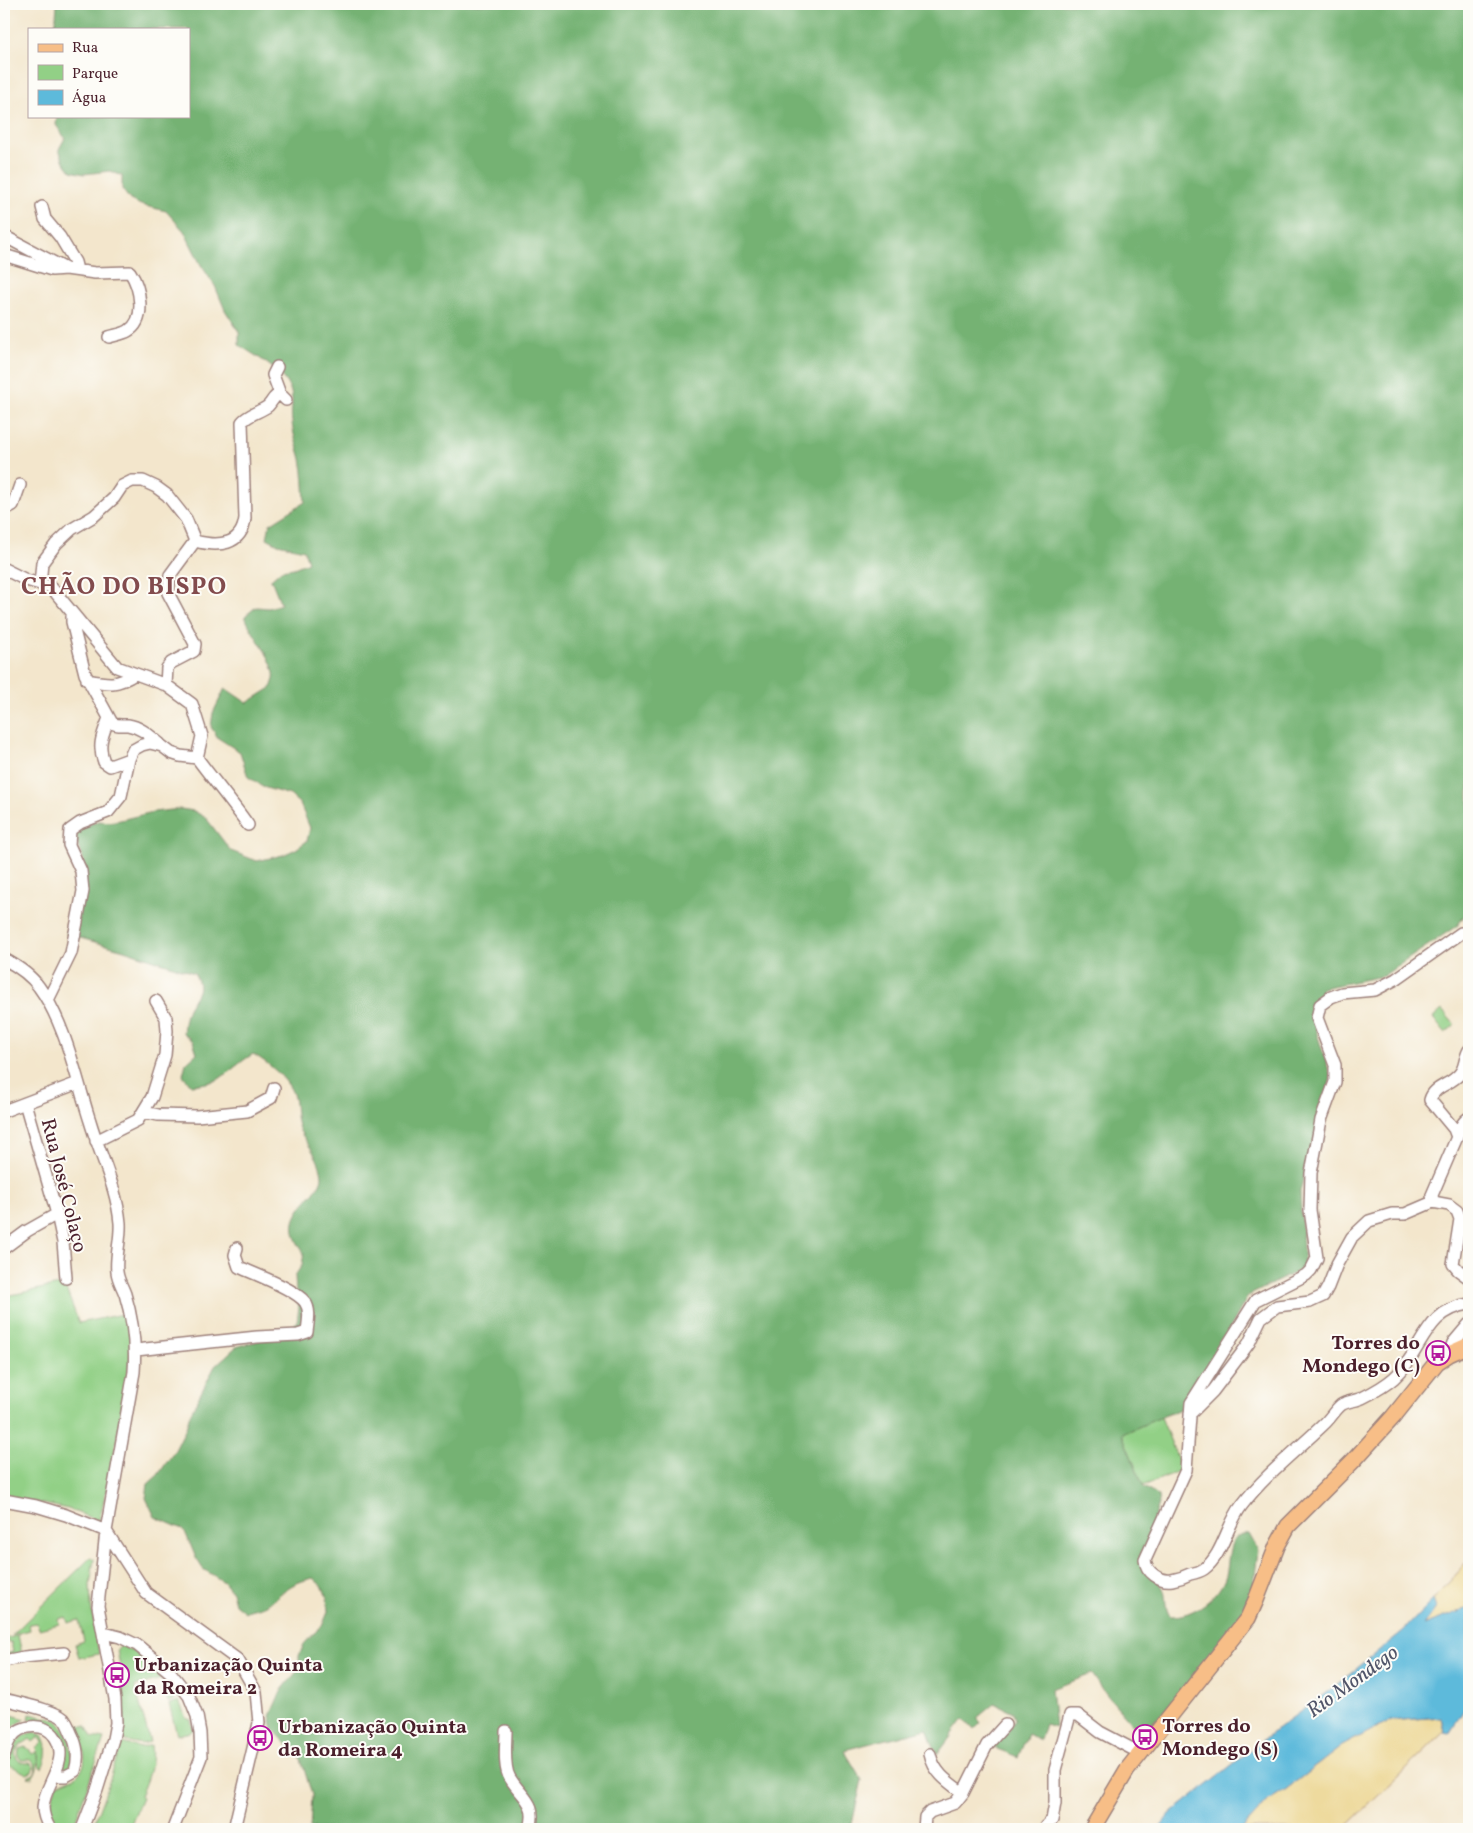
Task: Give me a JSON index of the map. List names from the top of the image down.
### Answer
{
  "streets": {
    "street": ["Rua José Colaço"]
  },
  "districts": ["CHÃO DO BISPO"],
  "water": ["Rio Mondego"],
  "places": {
    "bus stop": [
      "Torres do Mondego (C)",
      "Urbanização Quinta da Romeira 2",
      "Torres do Mondego (S)",
      "Urbanização Quinta da Romeira 4"
    ]
  },
  "legend": ["Rua", "Parque", "Água"]
}
